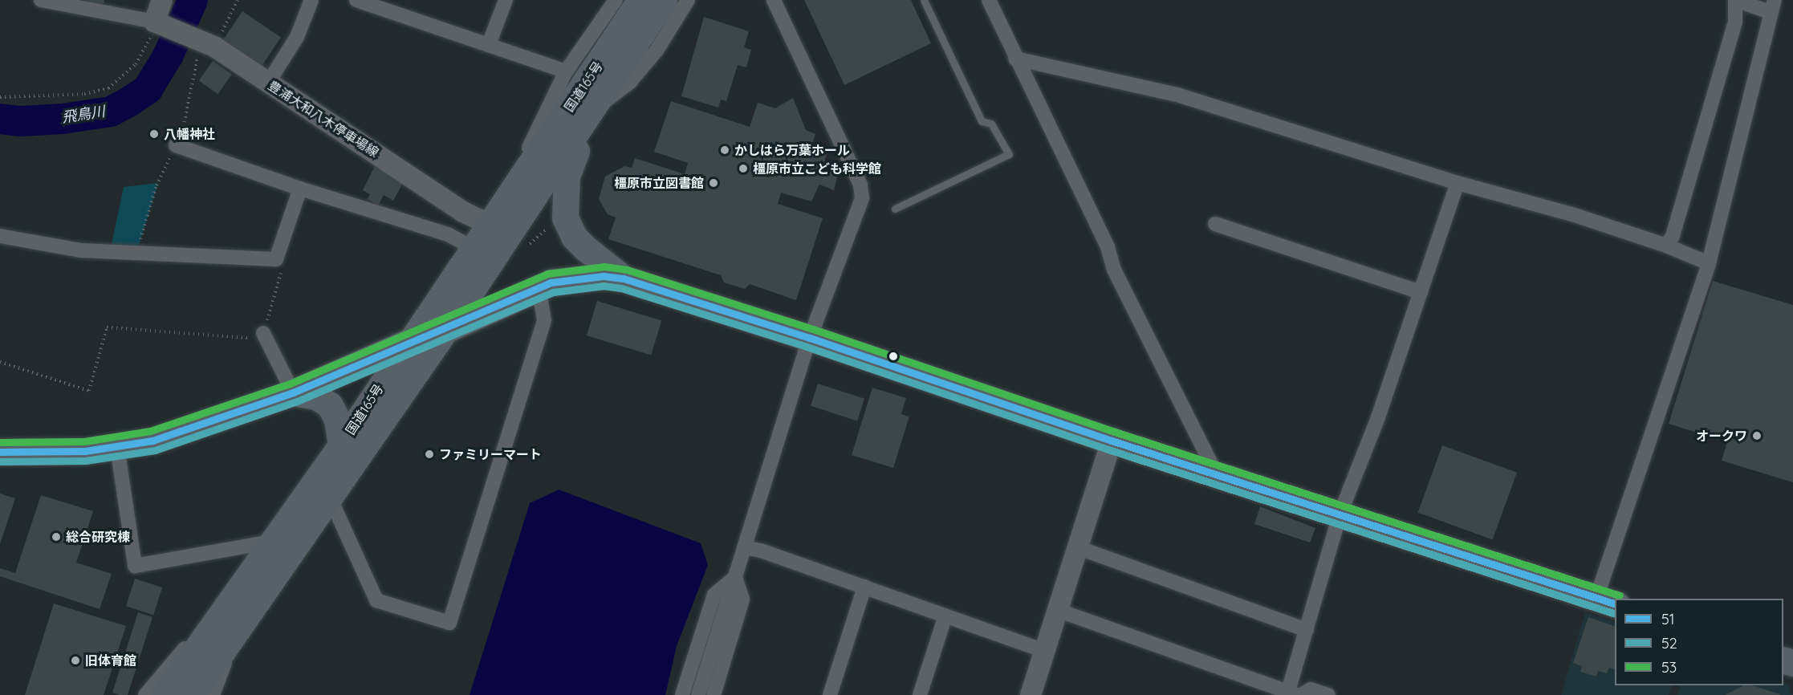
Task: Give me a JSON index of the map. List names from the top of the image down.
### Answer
{
  "streets": {
    "highway": ["国道165号"],
    "main road": ["豊浦大和八木停車場線"]
  },
  "crossings": [
    ["国道165号", "豊浦大和八木停車場線"]
  ],
  "water": ["飛鳥川"],
  "places": [
    "八幡神社",
    "かしはら万葉ホール",
    "橿原市立こども科学館",
    "橿原市立図書館",
    "オークワ",
    "ファミリーマート",
    "総合研究棟",
    "旧体育館"
  ],
  "lines": ["transit line 53", "transit line 51", "transit line 52"],
  "legend": ["51", "52", "53"]
}
